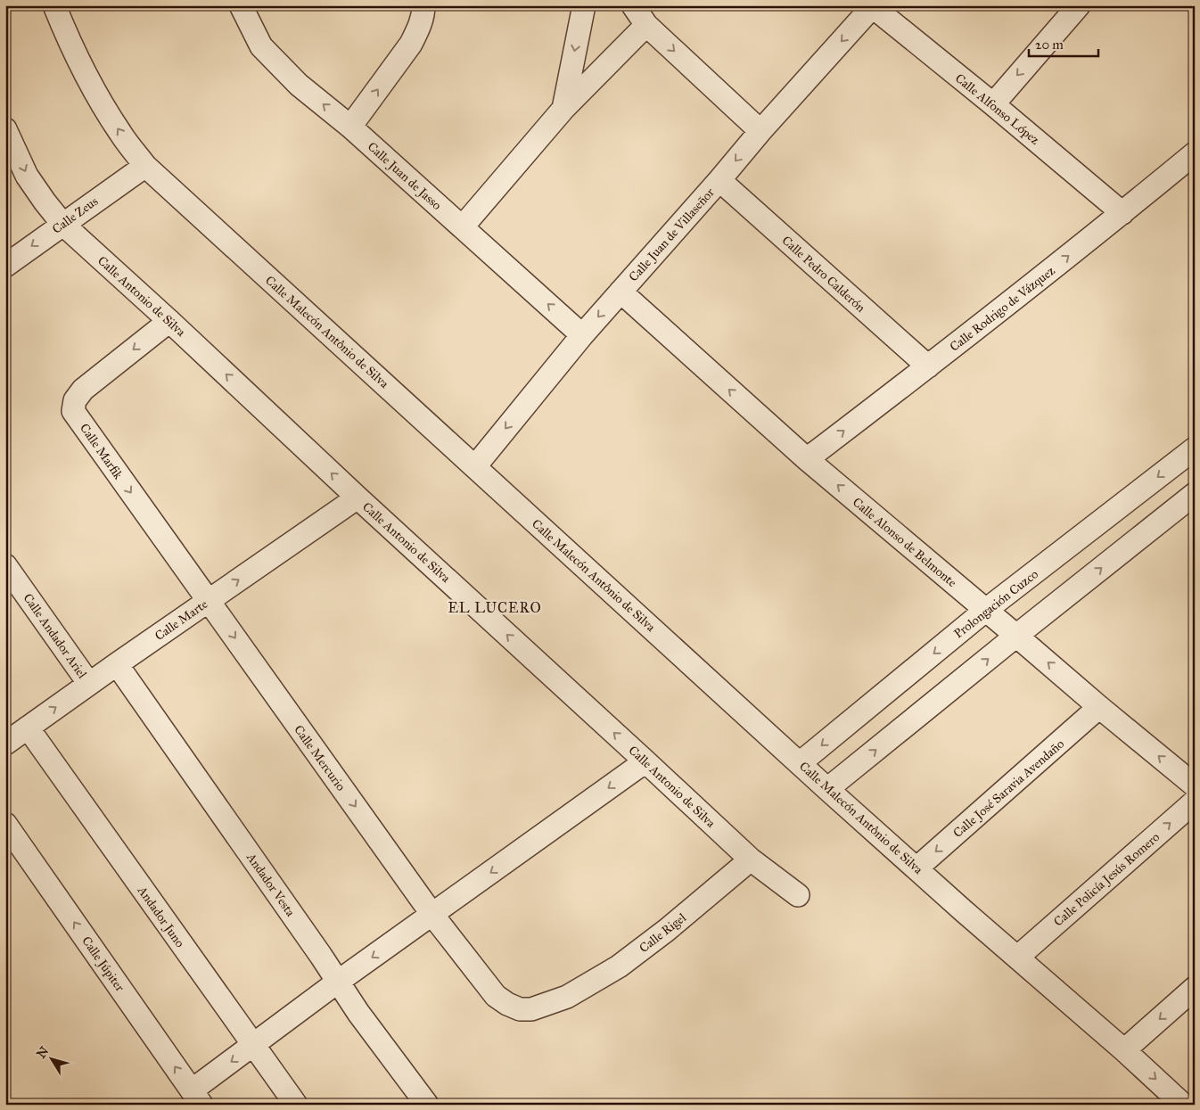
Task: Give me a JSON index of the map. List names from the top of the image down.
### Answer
{
  "streets": {
    "street": [
      "Calle Alfonso López",
      "Calle Juan de Jasso",
      "Calle Zeus",
      "Calle Juan de Villaseñor",
      "Calle Pedro Calderón",
      "Calle Antonio de Silva",
      "Calle Rodrigo de Vázquez",
      "Calle Malecón Antônio de Silva",
      "Calle Marfik",
      "Calle Alonso de Belmonte",
      "Prolongación Cuzco",
      "Calle Marte",
      "Calle Andador Ariel",
      "Calle Mercurio",
      "Calle José Saravia Avendaño",
      "Calle Policía Jesús Romero",
      "Andador Vesta",
      "Andador Juno",
      "Calle Rigel",
      "Calle Júpiter"
    ]
  },
  "crossings": [
    ["Calle Alfonso López", "Calle Juan de Villaseñor"],
    ["Calle Alfonso López", "Calle Rodrigo de Vázquez"],
    ["Calle Juan de Jasso", "Calle Juan de Villaseñor"],
    ["Calle Zeus", "Calle Antonio de Silva"],
    ["Calle Zeus", "Calle Malecón Antônio de Silva"],
    ["Calle Juan de Villaseñor", "Calle Pedro Calderón"],
    ["Calle Juan de Villaseñor", "Calle Malecón Antônio de Silva"],
    ["Calle Juan de Villaseñor", "Calle Alonso de Belmonte"],
    ["Calle Pedro Calderón", "Calle Rodrigo de Vázquez"],
    ["Calle Antonio de Silva", "Calle Marfik"],
    ["Calle Antonio de Silva", "Calle Marte"],
    ["Calle Antonio de Silva", "Calle Rigel"],
    ["Calle Rodrigo de Vázquez", "Calle Alonso de Belmonte"],
    ["Calle Malecón Antônio de Silva", "Prolongación Cuzco"],
    ["Calle Malecón Antônio de Silva", "Calle José Saravia Avendaño"],
    ["Calle Malecón Antônio de Silva", "Calle Policía Jesús Romero"],
    ["Calle Marfik", "Calle Marte"],
    ["Calle Marfik", "Calle Mercurio"],
    ["Calle Alonso de Belmonte", "Prolongación Cuzco"],
    ["Calle Alonso de Belmonte", "Calle José Saravia Avendaño"],
    ["Calle Marte", "Calle Andador Ariel"],
    ["Calle Marte", "Calle Mercurio"],
    ["Calle Marte", "Andador Vesta"],
    ["Calle Marte", "Andador Juno"],
    ["Calle Mercurio", "Calle Rigel"]
  ],
  "one_way": [
    "Calle Juan de Jasso",
    "Calle Zeus",
    "Calle Juan de Villaseñor",
    "Calle Rodrigo de Vázquez",
    "Calle Alonso de Belmonte",
    "Calle Marte",
    "Calle Mercurio",
    "Calle Júpiter"
  ],
  "districts": ["EL LUCERO"],
  "scale_bar": "20 m",
  "north": "top left"
}
